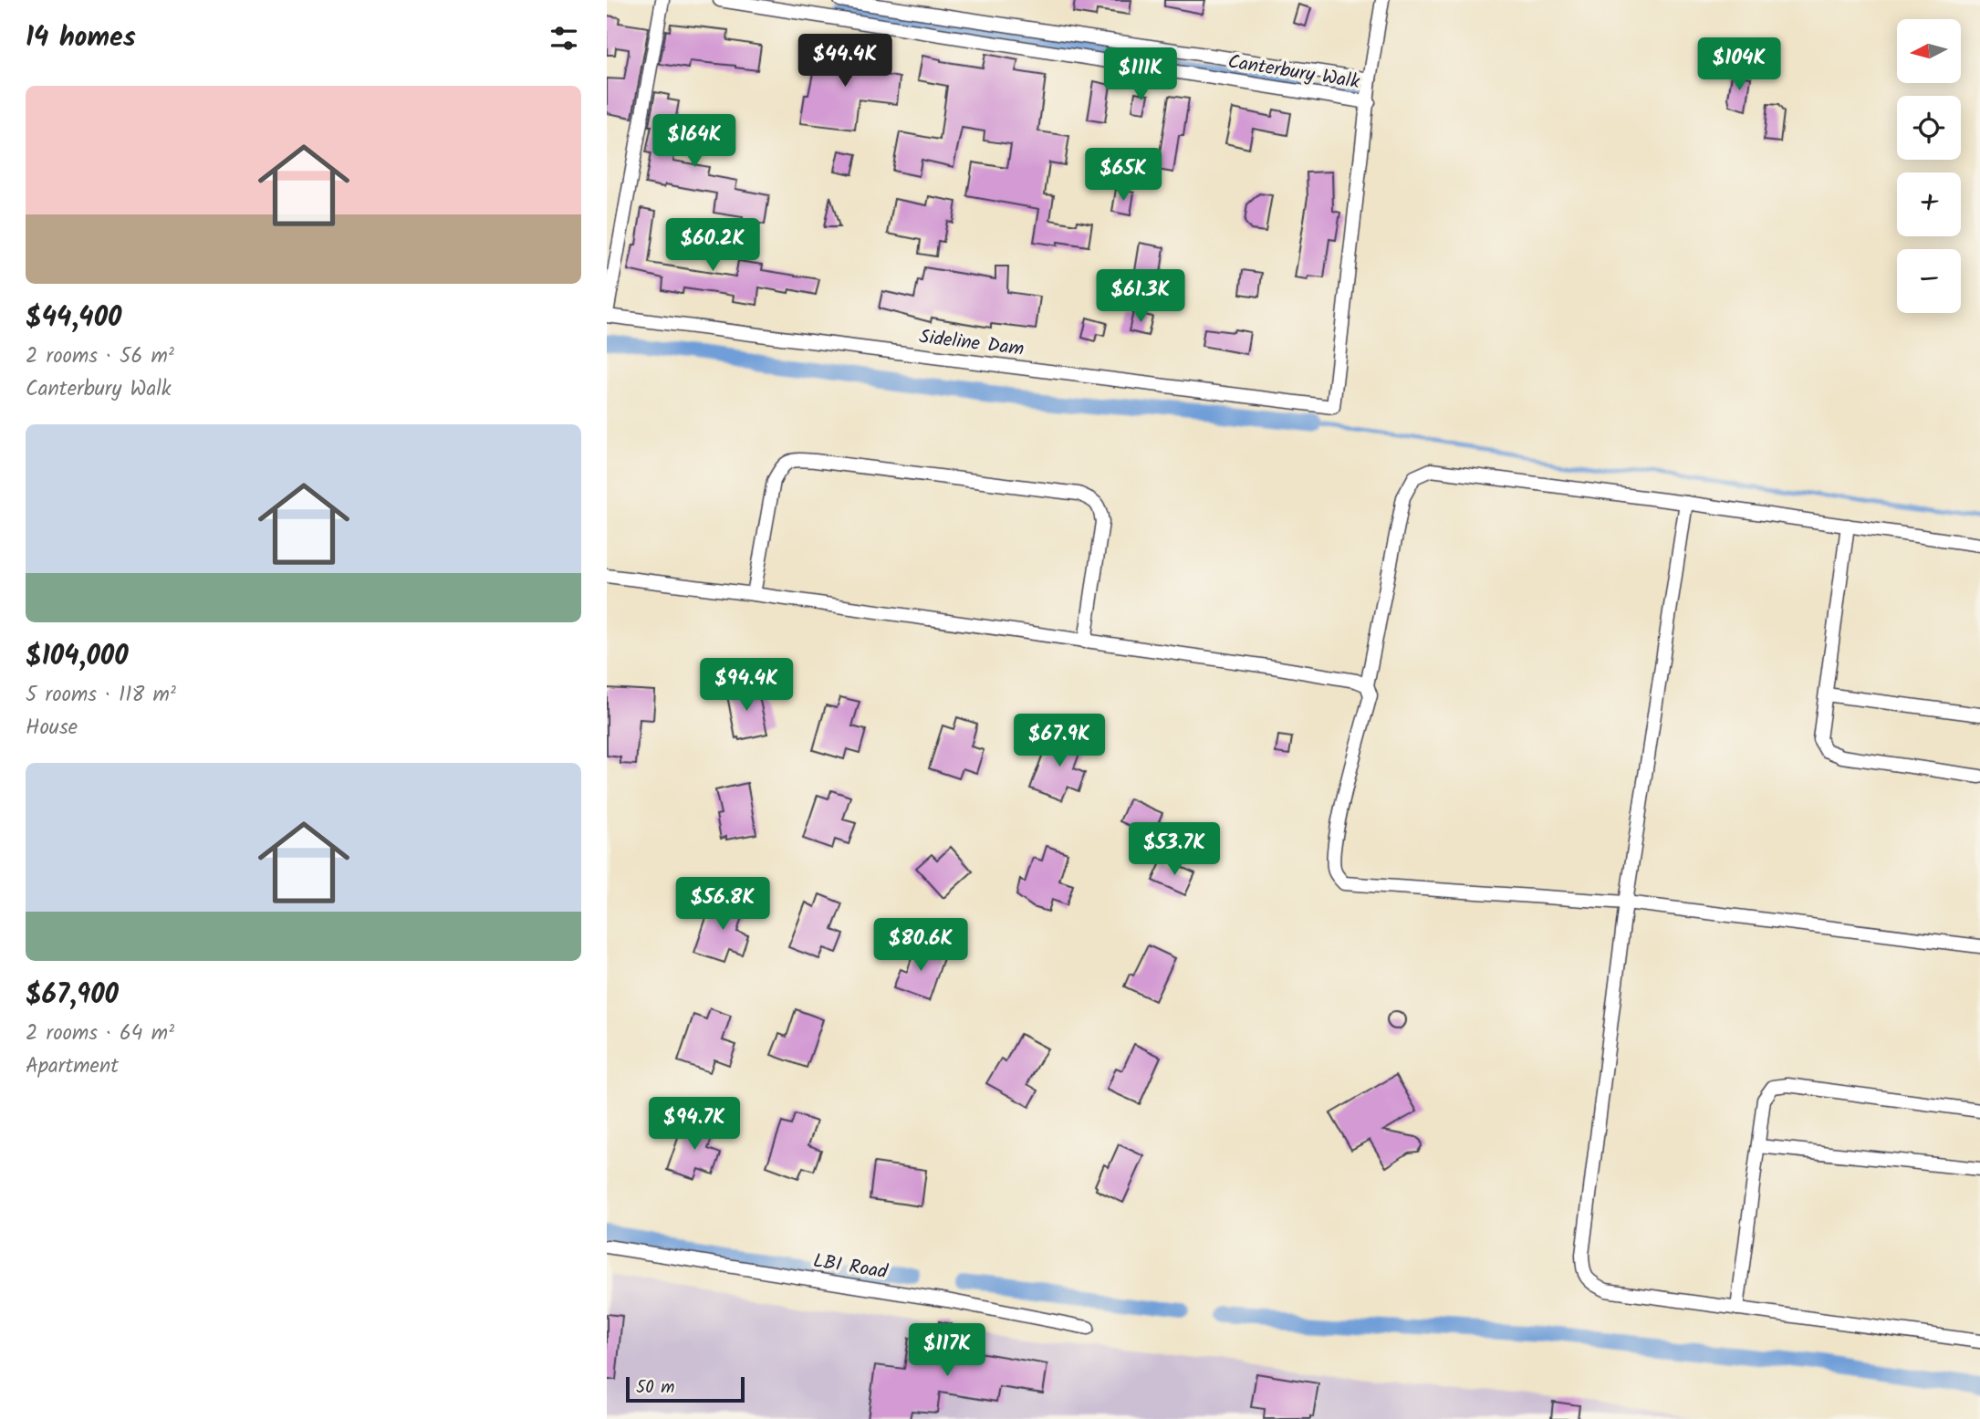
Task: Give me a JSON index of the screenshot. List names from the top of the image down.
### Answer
{
  "streets": {
    "street": ["Canterbury Walk", "Sideline Dam", "LBI Road"]
  },
  "crossings": [
    ["Canterbury Walk", "Sideline Dam"]
  ],
  "scale_bar": "50 m",
  "north": "left",
  "page": {
    "heading": "14 homes",
    "map_buttons": ["+", "−"],
    "price": [
      "$44.4K",
      "$104K",
      "$111K",
      "$164K",
      "$65K",
      "$60.2K",
      "$61.3K",
      "$94.4K",
      "$67.9K",
      "$53.7K",
      "$56.8K",
      "$80.6K",
      "$94.7K",
      "$117K"
    ],
    "list": [
      {
        "name": "$44,400",
        "note": "2 rooms · 56 m² · Canterbury Walk"
      },
      {
        "name": "$104,000",
        "note": "5 rooms · 118 m² · House"
      },
      {
        "name": "$67,900",
        "note": "2 rooms · 64 m² · Apartment"
      }
    ],
    "scale": "50 m"
  }
}
